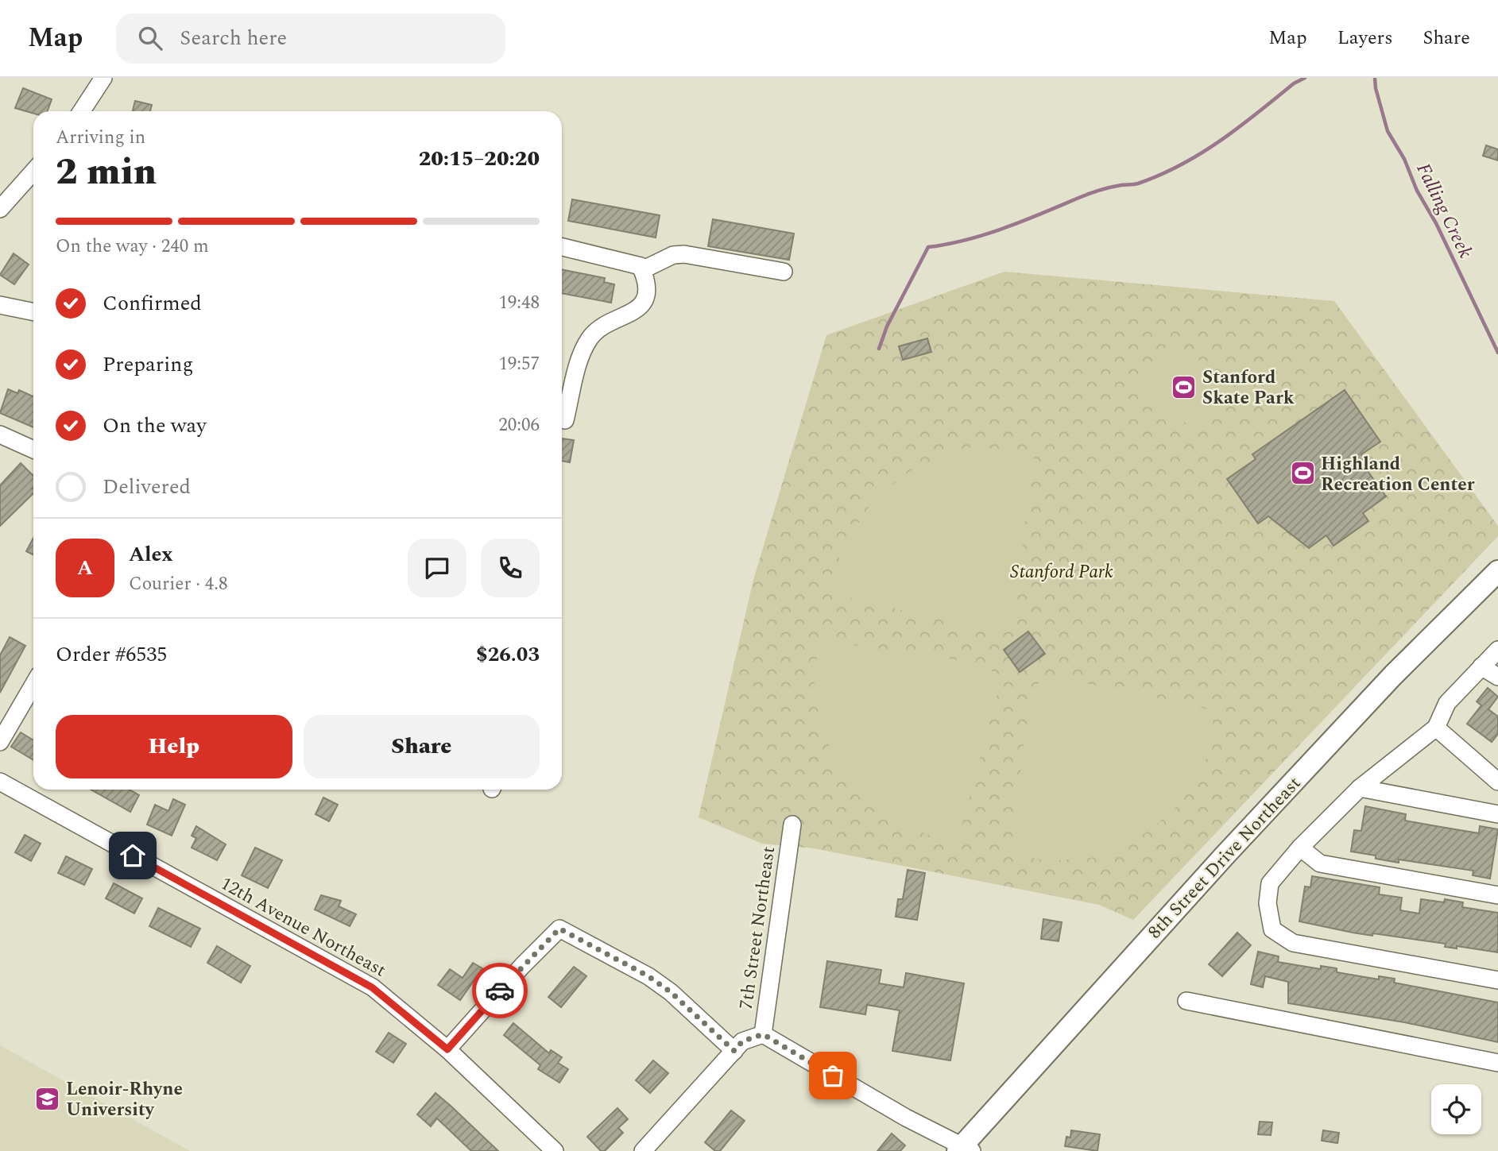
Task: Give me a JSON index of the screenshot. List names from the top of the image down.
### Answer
{
  "streets": {
    "main road": ["8th Street Drive Northeast"],
    "street": ["12th Avenue Northeast", "7th Street Northeast"]
  },
  "water": ["Falling Creek"],
  "parks": ["Stanford Park"],
  "places": {
    "sports": ["Stanford Skate Park", "Highland Recreation Center"],
    "school or university": ["Lenoir-Rhyne University"]
  },
  "page": {
    "header": "Map",
    "search": "Search here",
    "nav": ["Map", "Layers", "Share"],
    "heading": ["2 min", "Arriving in", "20:15–20:20"],
    "panel": [
      "Alex",
      "Courier · 4.8",
      "Order #6535",
      "$26.03"
    ],
    "bar": "On the way · 240 m",
    "list": [
      ["Confirmed", "19:48"],
      ["Preparing", "19:57"],
      ["On the way", "20:06"],
      "Delivered"
    ],
    "round": "A",
    "buttons": ["Help", "Share"]
  }
}
